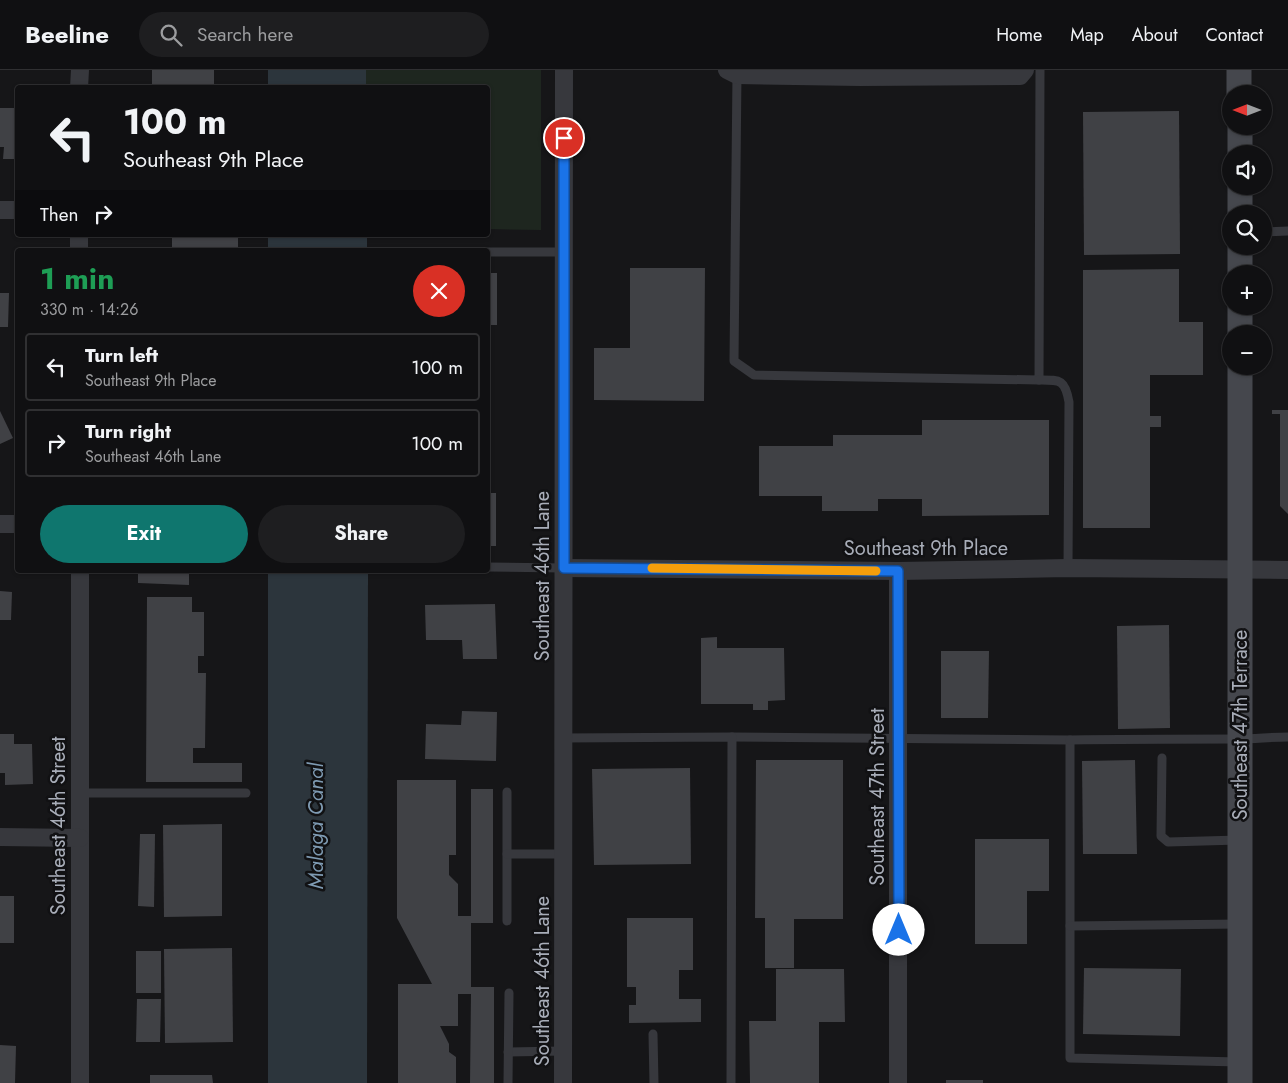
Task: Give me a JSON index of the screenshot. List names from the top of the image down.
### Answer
{
  "streets": {
    "street": [
      "Southeast 9th Place",
      "Southeast 46th Lane",
      "Southeast 47th Terrace",
      "Southeast 47th Street",
      "Southeast 46th Street"
    ]
  },
  "crossings": [
    ["Southeast 9th Place", "Southeast 46th Lane"],
    ["Southeast 9th Place", "Southeast 47th Terrace"],
    ["Southeast 9th Place", "Southeast 47th Street"]
  ],
  "water": ["Malaga Canal"],
  "north": "left",
  "page": {
    "header": "Beeline",
    "search": "Search here",
    "nav": [
      "Home",
      "Map",
      "About",
      "Contact"
    ],
    "map_buttons": ["+", "−"],
    "turn": ["100 m", "Southeast 9th Place"],
    "then": "Then",
    "heading": ["1 min", "330 m · 14:26"],
    "list": [
      {
        "name": "Turn left",
        "note": "Southeast 9th Place",
        "value": "100 m"
      },
      {
        "name": "Turn right",
        "note": "Southeast 46th Lane",
        "value": "100 m"
      }
    ],
    "buttons": ["Exit", "Share"]
  }
}
